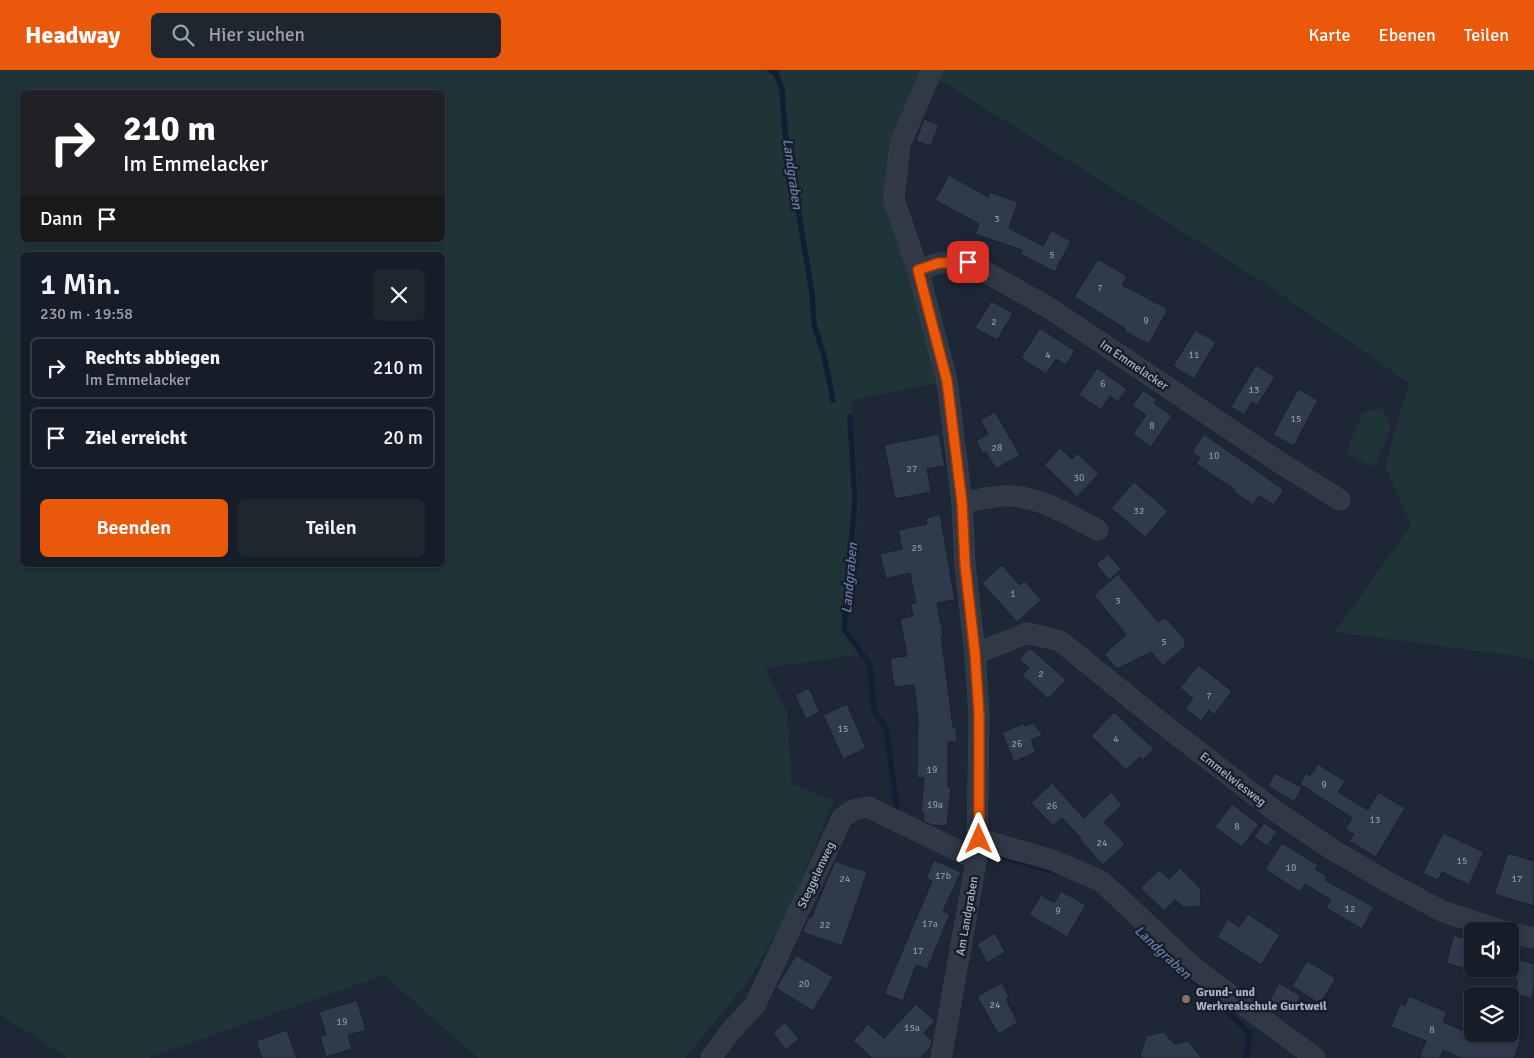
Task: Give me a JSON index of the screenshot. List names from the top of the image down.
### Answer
{
  "streets": {
    "street": [
      "Im Emmelacker",
      "Emmelwiesweg",
      "Steggelenweg",
      "Am Landgraben"
    ]
  },
  "crossings": [
    ["Im Emmelacker", "Am Landgraben"],
    ["Emmelwiesweg", "Am Landgraben"],
    ["Steggelenweg", "Am Landgraben"]
  ],
  "water": ["Landgraben"],
  "places": ["Grund- und Werkrealschule Gurtweil"],
  "house_numbers": [
    "3",
    "5",
    "7",
    "9",
    "2",
    "4",
    "11",
    "6",
    "13",
    "15",
    "8",
    "28",
    "10",
    "27",
    "30",
    "32",
    "25",
    "1",
    "3",
    "5",
    "2",
    "7",
    "15",
    "4",
    "26",
    "19",
    "9",
    "19a",
    "26",
    "13",
    "8",
    "24",
    "15",
    "10",
    "17b",
    "24",
    "17",
    "12",
    "9",
    "17a",
    "22",
    "17",
    "20",
    "24",
    "19",
    "15a",
    "8"
  ],
  "page": {
    "header": "Headway",
    "search": "Hier suchen",
    "nav": ["Karte", "Ebenen", "Teilen"],
    "turn": ["210 m", "Im Emmelacker"],
    "then": "Dann",
    "heading": ["1 Min.", "230 m · 19:58"],
    "list": [
      {
        "name": "Rechts abbiegen",
        "note": "Im Emmelacker",
        "value": "210 m"
      },
      {
        "name": "Ziel erreicht",
        "value": "20 m"
      }
    ],
    "buttons": ["Beenden", "Teilen"]
  }
}
